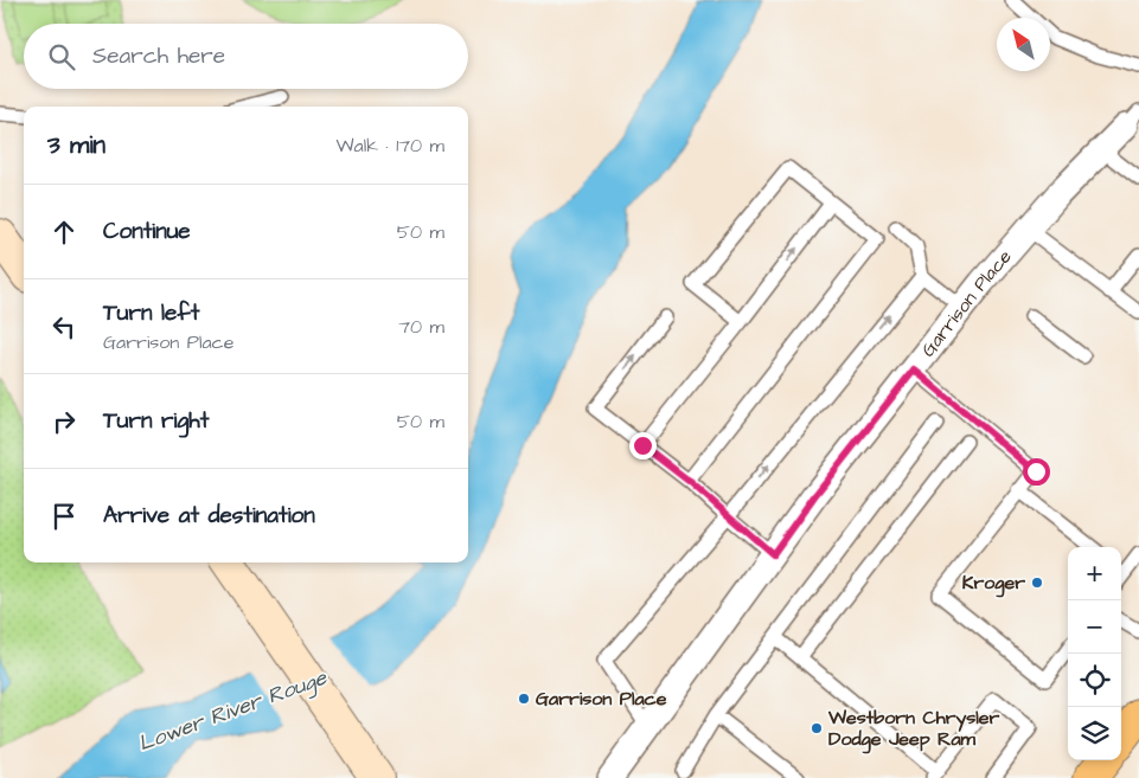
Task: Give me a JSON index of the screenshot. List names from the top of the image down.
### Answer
{
  "streets": {
    "street": ["Garrison Place"]
  },
  "water": ["Lower River Rouge"],
  "places": ["Kroger", "Garrison Place", "Westborn Chrysler Dodge Jeep Ram"],
  "north": "top left",
  "page": {
    "search": "Search here",
    "heading": ["3 min", "Walk · 170 m"],
    "list": [
      ["Continue", "50 m"],
      ["Turn left", "Garrison Place", "70 m"],
      ["Turn right", "50 m"],
      "Arrive at destination"
    ],
    "map_buttons": ["+", "−"]
  }
}
